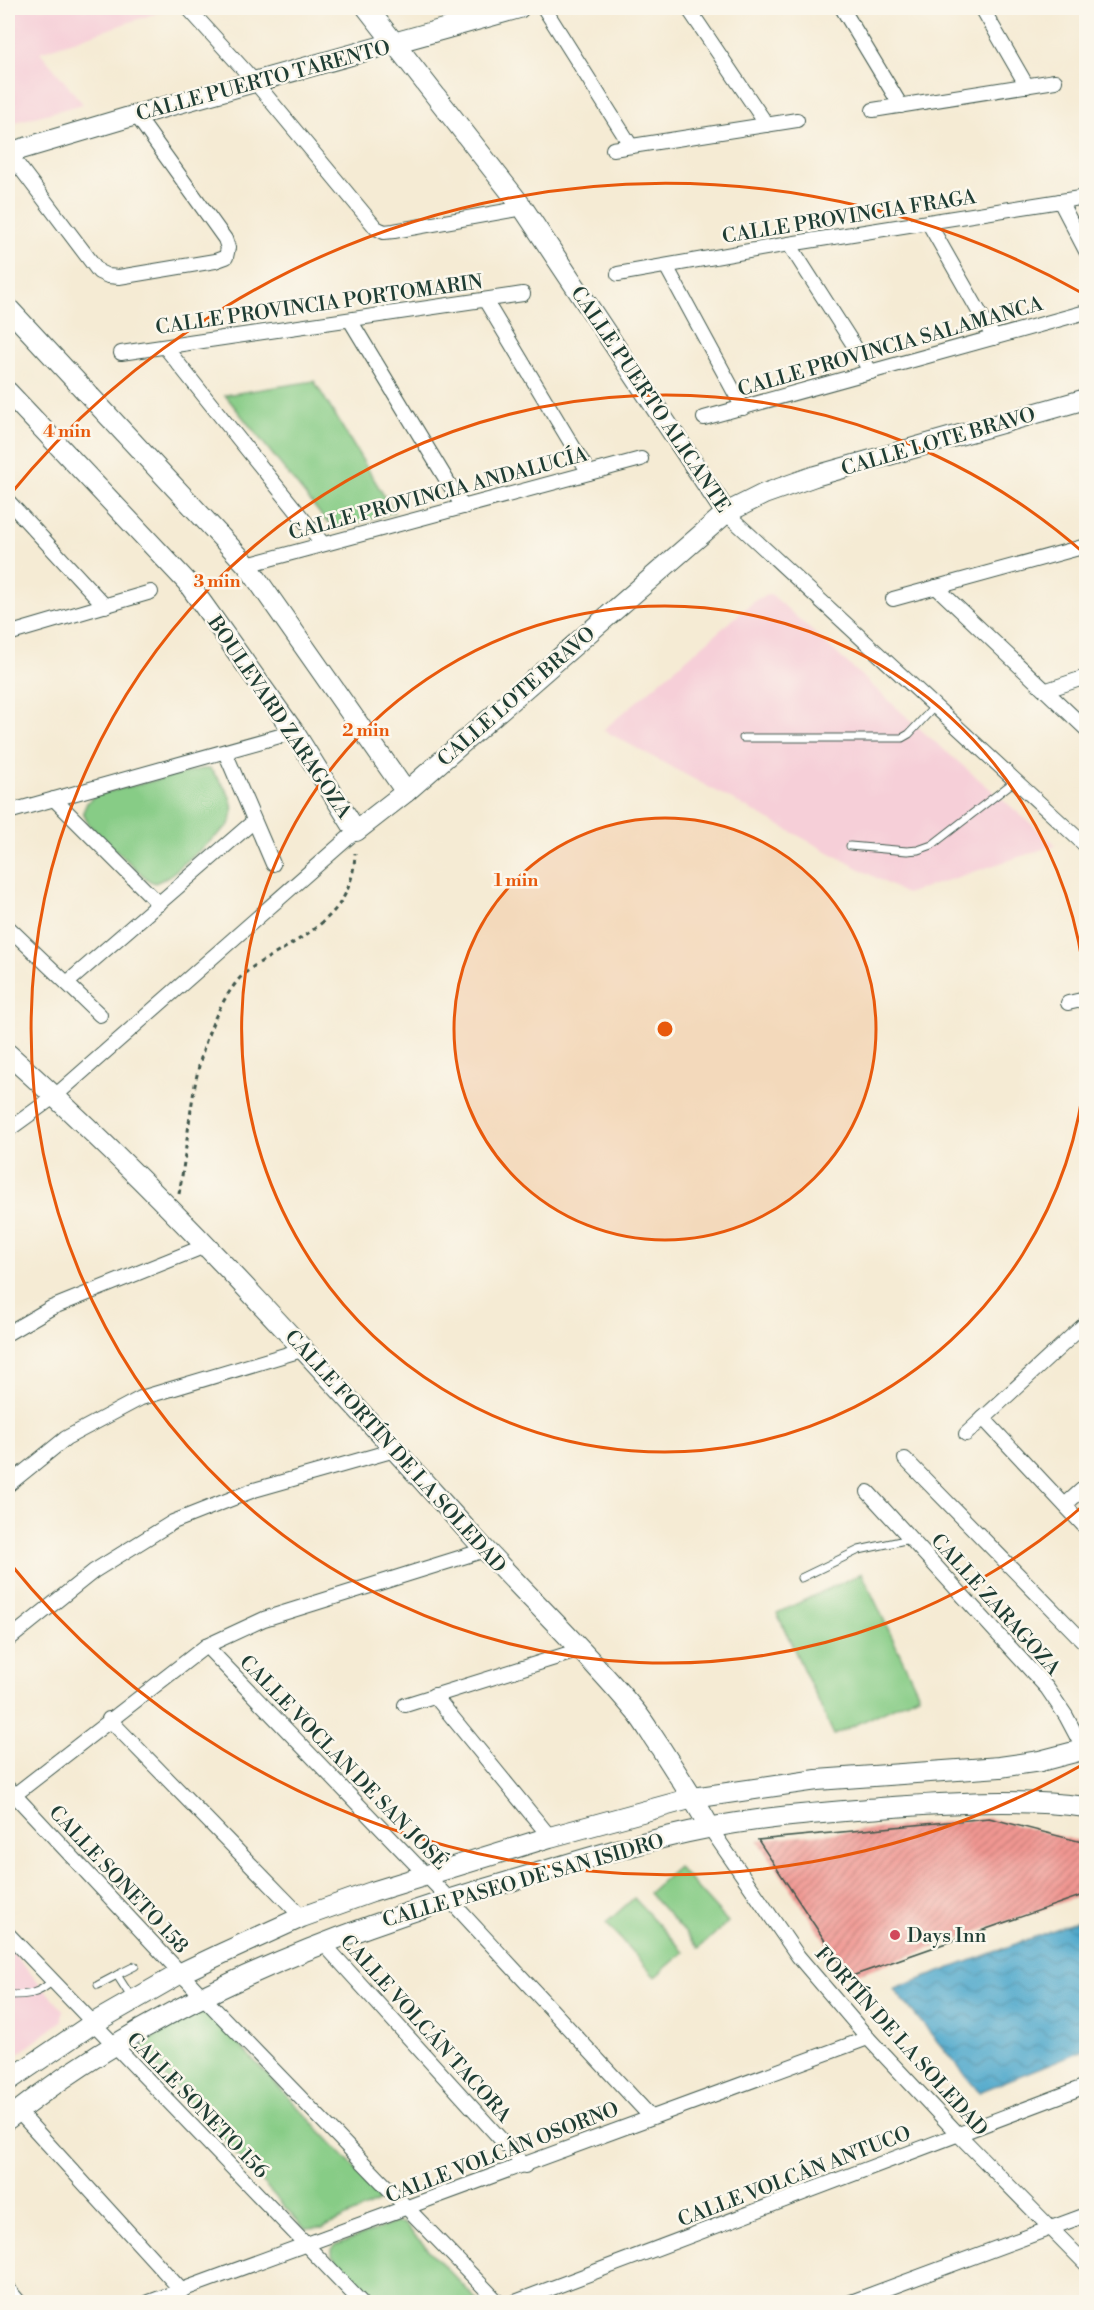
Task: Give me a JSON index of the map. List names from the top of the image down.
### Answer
{
  "streets": {
    "street": [
      "CALLE PUERTO TARENTO",
      "CALLE PROVINCIA FRAGA",
      "CALLE PROVINCIA PORTOMARIN",
      "CALLE PROVINCIA SALAMANCA",
      "CALLE PUERTO ALICANTE",
      "CALLE LOTE BRAVO",
      "CALLE PROVINCIA ANDALUCÍA",
      "BOULEVARD ZARAGOZA",
      "CALLE FORTÍN DE LA SOLEDAD",
      "CALLE ZARAGOZA",
      "CALLE VOCLAN DE SAN JOSÉ",
      "CALLE SONETO 158",
      "CALLE PASEO DE SAN ISIDRO",
      "CALLE VOLCÁN TACORA",
      "FORTÍN DE LA SOLEDAD",
      "CALLE SONETO 156",
      "CALLE VOLCÁN OSORNO",
      "CALLE VOLCÁN ANTUCO"
    ]
  },
  "crossings": [
    ["CALLE PUERTO TARENTO", "CALLE PUERTO ALICANTE"],
    ["CALLE PUERTO ALICANTE", "CALLE LOTE BRAVO"],
    ["CALLE LOTE BRAVO", "BOULEVARD ZARAGOZA"],
    ["CALLE FORTÍN DE LA SOLEDAD", "CALLE PASEO DE SAN ISIDRO"],
    ["CALLE FORTÍN DE LA SOLEDAD", "FORTÍN DE LA SOLEDAD"],
    ["CALLE ZARAGOZA", "CALLE PASEO DE SAN ISIDRO"],
    ["CALLE VOCLAN DE SAN JOSÉ", "CALLE PASEO DE SAN ISIDRO"],
    ["CALLE VOCLAN DE SAN JOSÉ", "CALLE VOLCÁN OSORNO"],
    ["CALLE SONETO 158", "CALLE PASEO DE SAN ISIDRO"],
    ["CALLE PASEO DE SAN ISIDRO", "CALLE VOLCÁN TACORA"],
    ["CALLE PASEO DE SAN ISIDRO", "FORTÍN DE LA SOLEDAD"],
    ["CALLE PASEO DE SAN ISIDRO", "CALLE SONETO 156"],
    ["CALLE VOLCÁN TACORA", "CALLE VOLCÁN OSORNO"],
    ["FORTÍN DE LA SOLEDAD", "CALLE VOLCÁN OSORNO"],
    ["FORTÍN DE LA SOLEDAD", "CALLE VOLCÁN ANTUCO"],
    ["CALLE SONETO 156", "CALLE VOLCÁN OSORNO"]
  ],
  "places": ["Days Inn"],
  "rings": [
    "4 min",
    "3 min",
    "2 min",
    "1 min"
  ]
}
